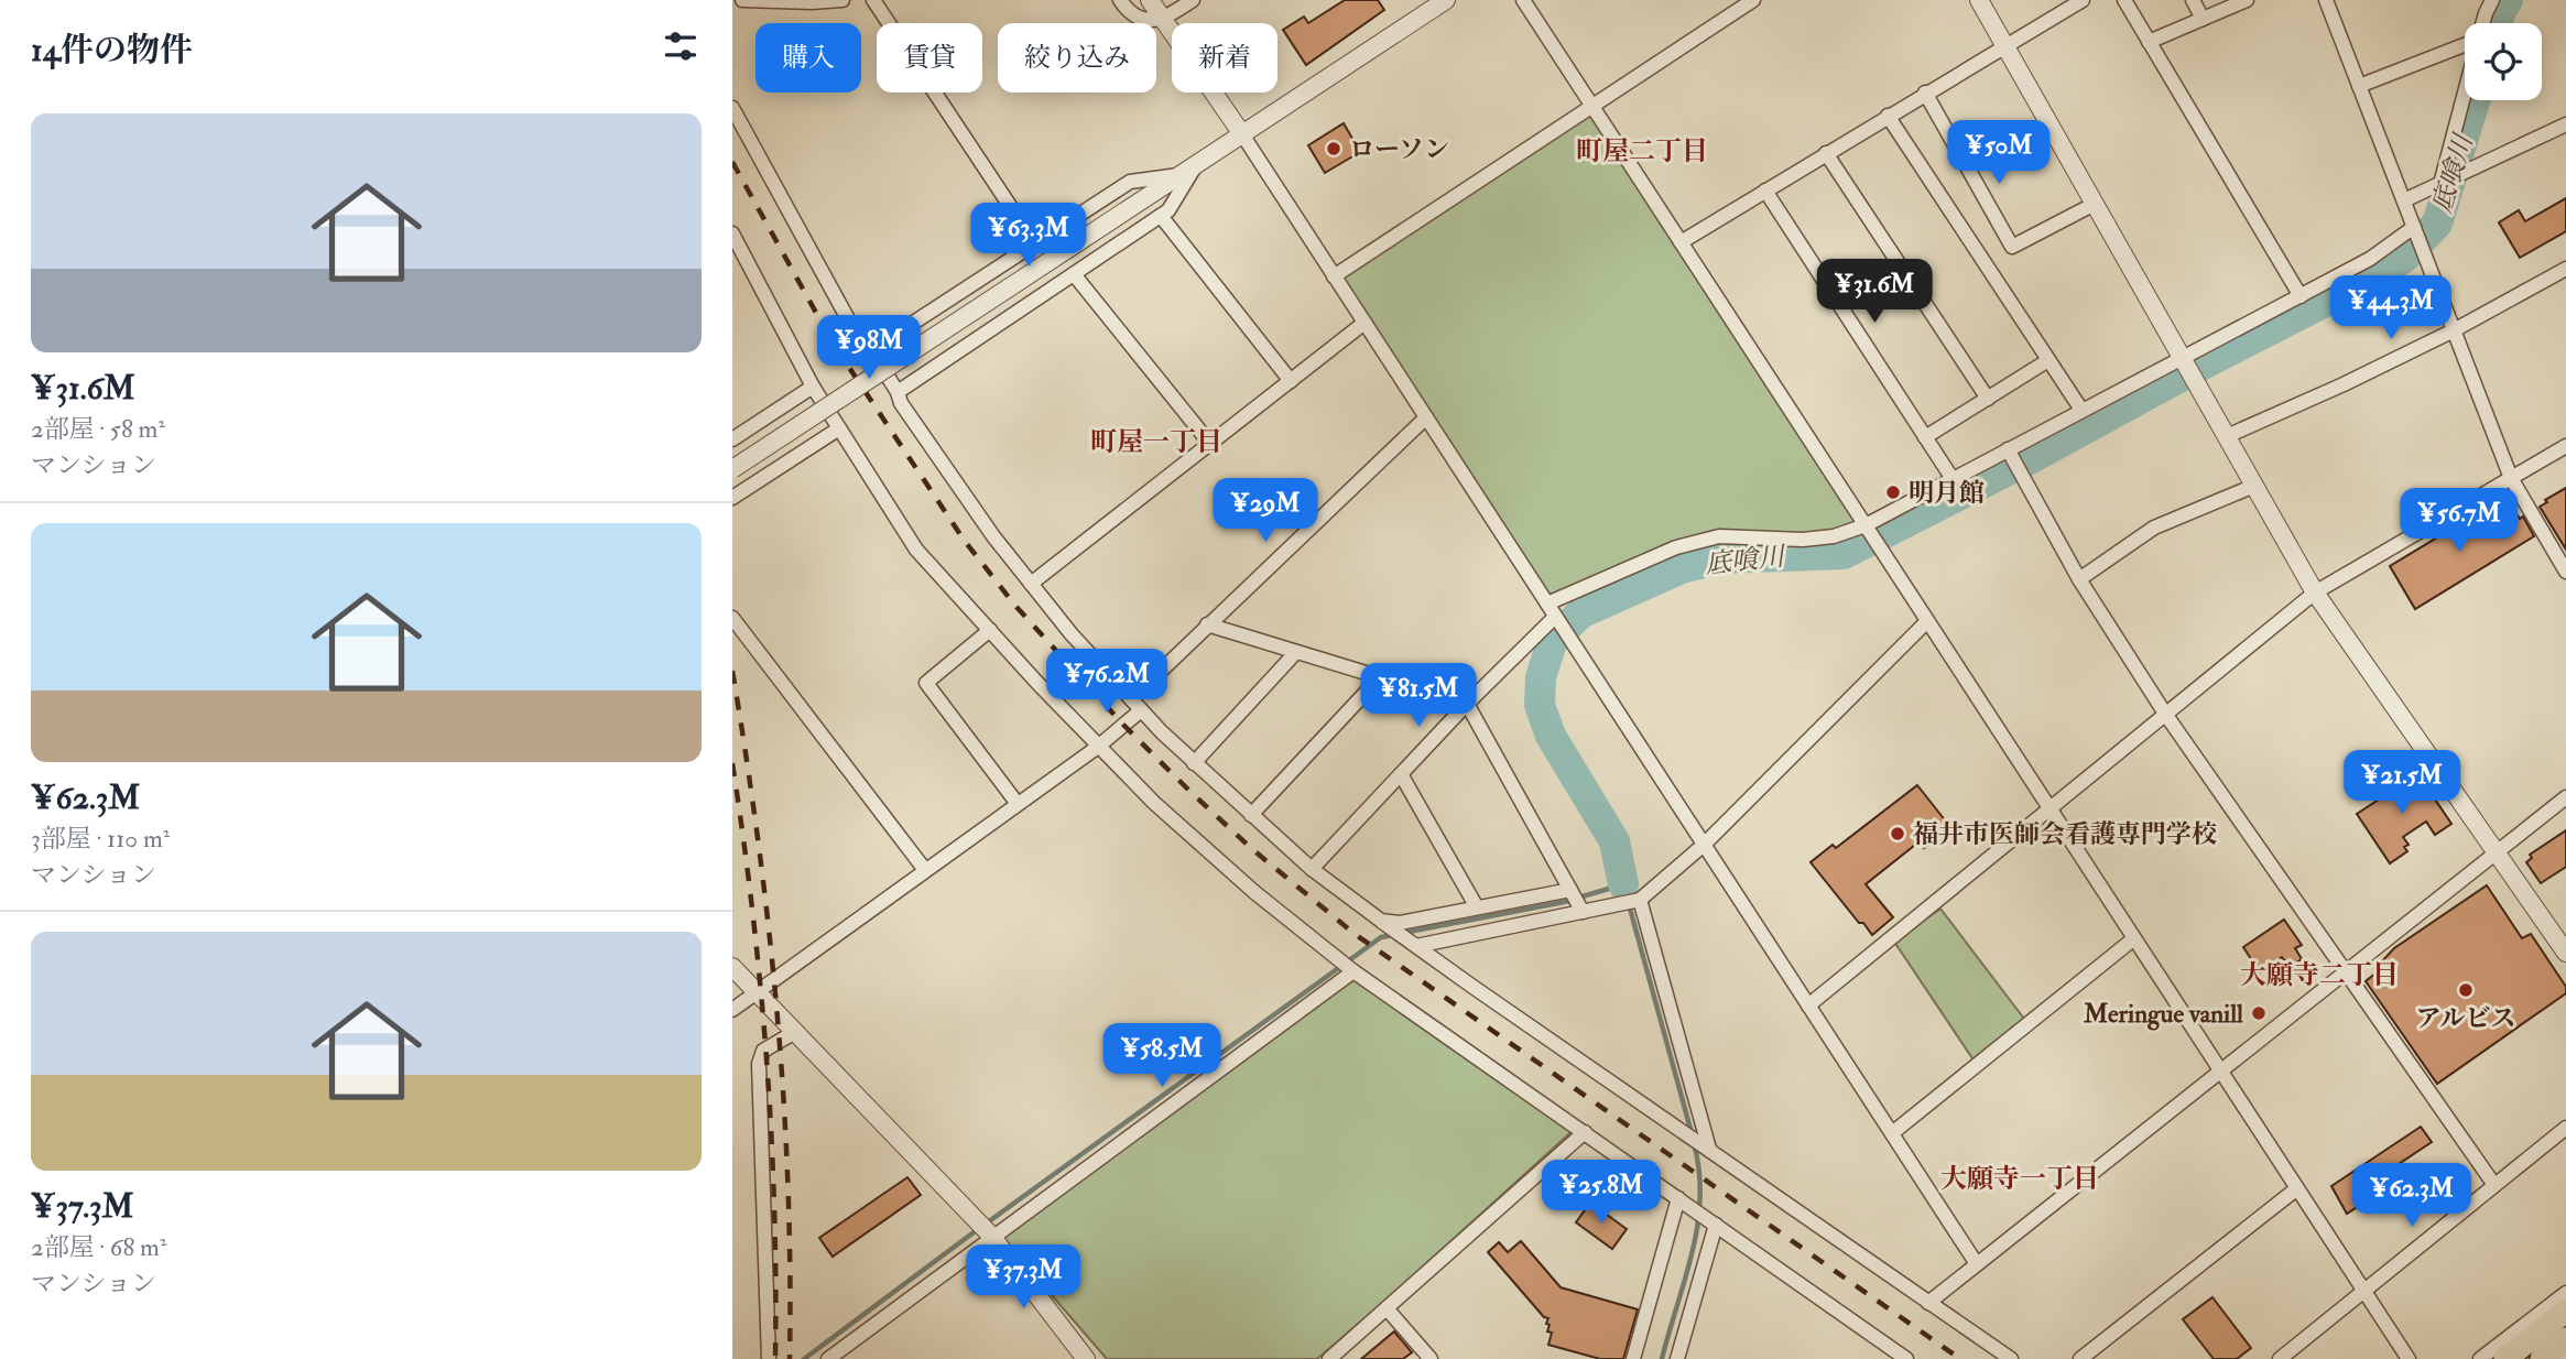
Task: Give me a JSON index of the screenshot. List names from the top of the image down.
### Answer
{
  "districts": [
    "町屋二丁目",
    "町屋一丁目",
    "大願寺二丁目",
    "大願寺一丁目"
  ],
  "water": ["底喰川"],
  "places": [
    "ローソン",
    "明月館",
    "福井市医師会看護専門学校",
    "アルビス",
    "Meringue vanill"
  ],
  "page": {
    "heading": "14件の物件",
    "chip": [
      "購入",
      "賃貸",
      "絞り込み",
      "新着"
    ],
    "list": [
      {
        "name": "¥31.6M",
        "note": "2部屋 · 58 m² · マンション"
      },
      {
        "name": "¥62.3M",
        "note": "3部屋 · 110 m² · マンション"
      },
      {
        "name": "¥37.3M",
        "note": "2部屋 · 68 m² · マンション"
      }
    ],
    "price": [
      "¥50M",
      "¥63.3M",
      "¥31.6M",
      "¥44.3M",
      "¥98M",
      "¥29M",
      "¥56.7M",
      "¥76.2M",
      "¥81.5M",
      "¥21.5M",
      "¥58.5M",
      "¥25.8M",
      "¥62.3M",
      "¥37.3M"
    ]
  }
}
